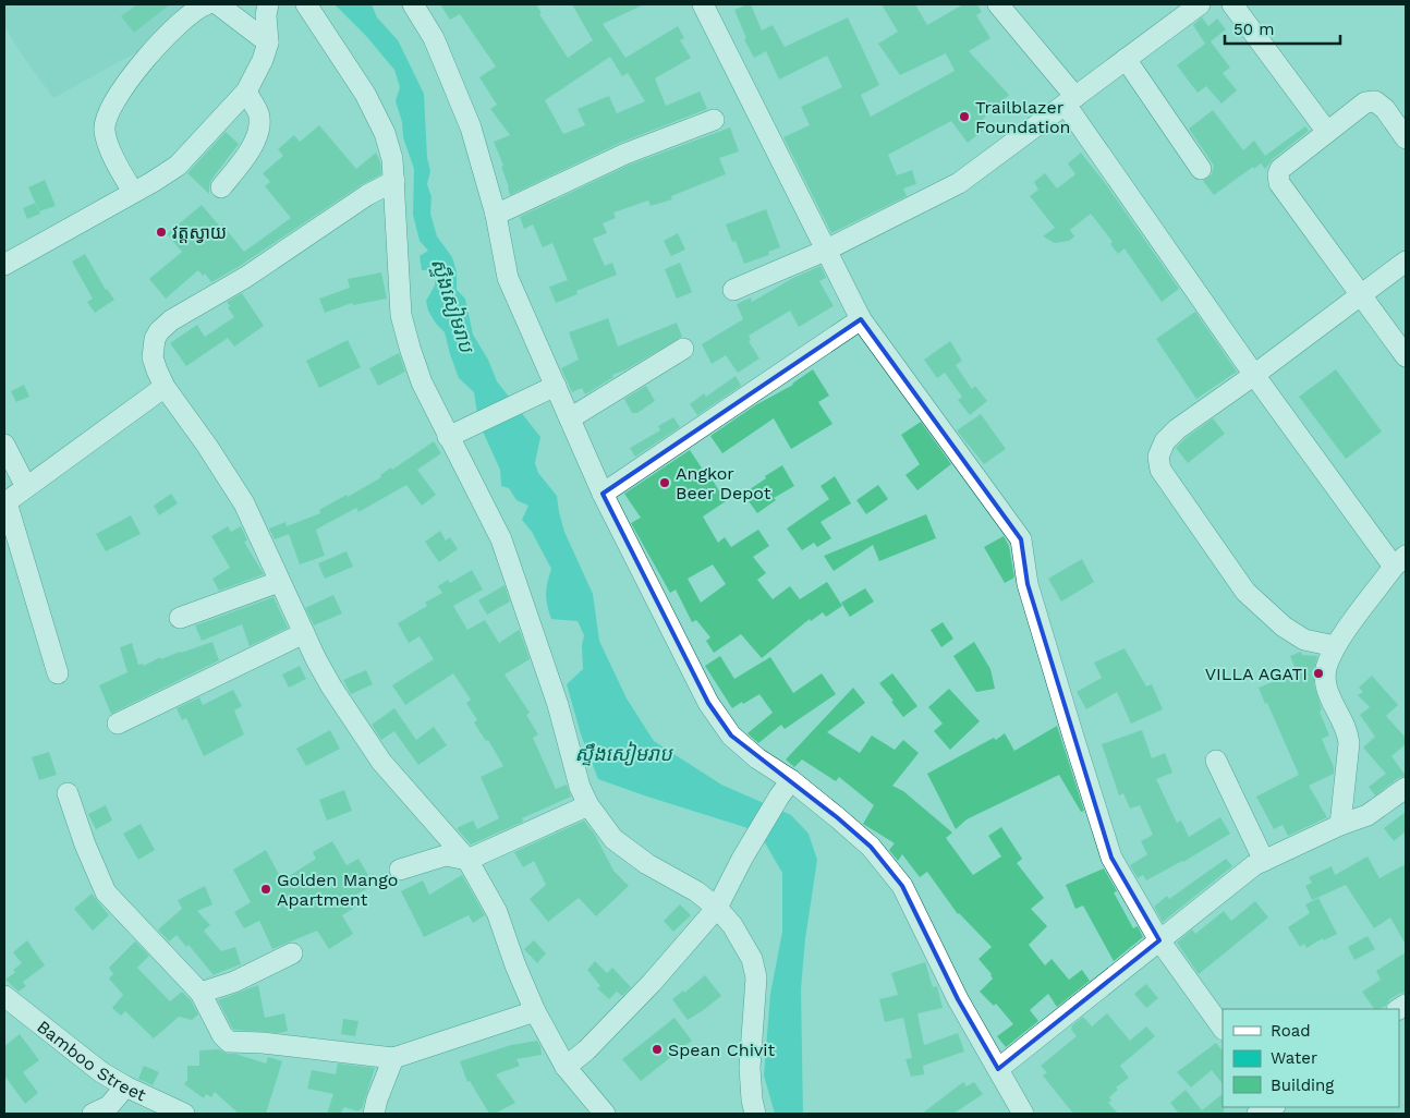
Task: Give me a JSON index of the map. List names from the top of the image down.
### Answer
{
  "streets": {
    "street": ["Bamboo Street"]
  },
  "water": ["ស្ទឹងសៀមរាប"],
  "places": [
    "Trailblazer Foundation",
    "វត្តស្វាយ",
    "Angkor Beer Depot",
    "VILLA AGATI",
    "Golden Mango Apartment",
    "Spean Chivit"
  ],
  "legend": ["Road", "Water", "Building"],
  "scale_bar": "50 m"
}
